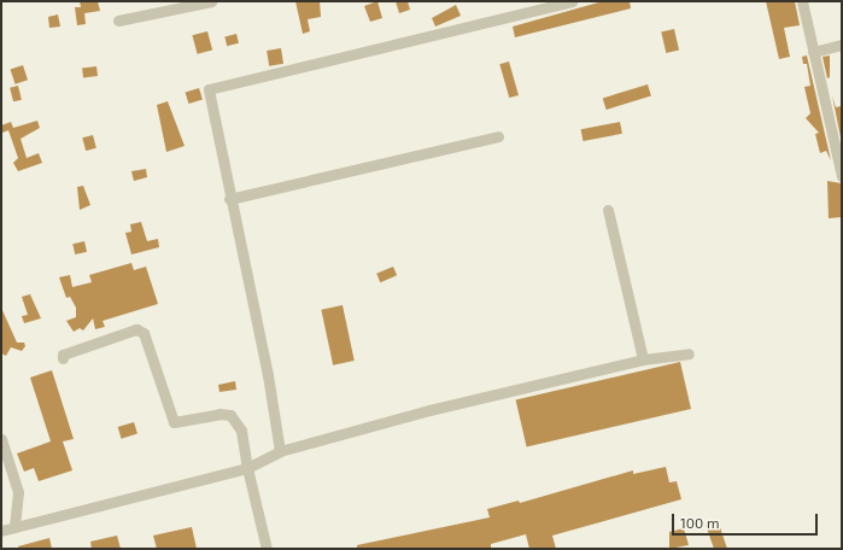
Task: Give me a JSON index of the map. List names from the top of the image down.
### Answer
{
  "scale_bar": "100 m"
}
